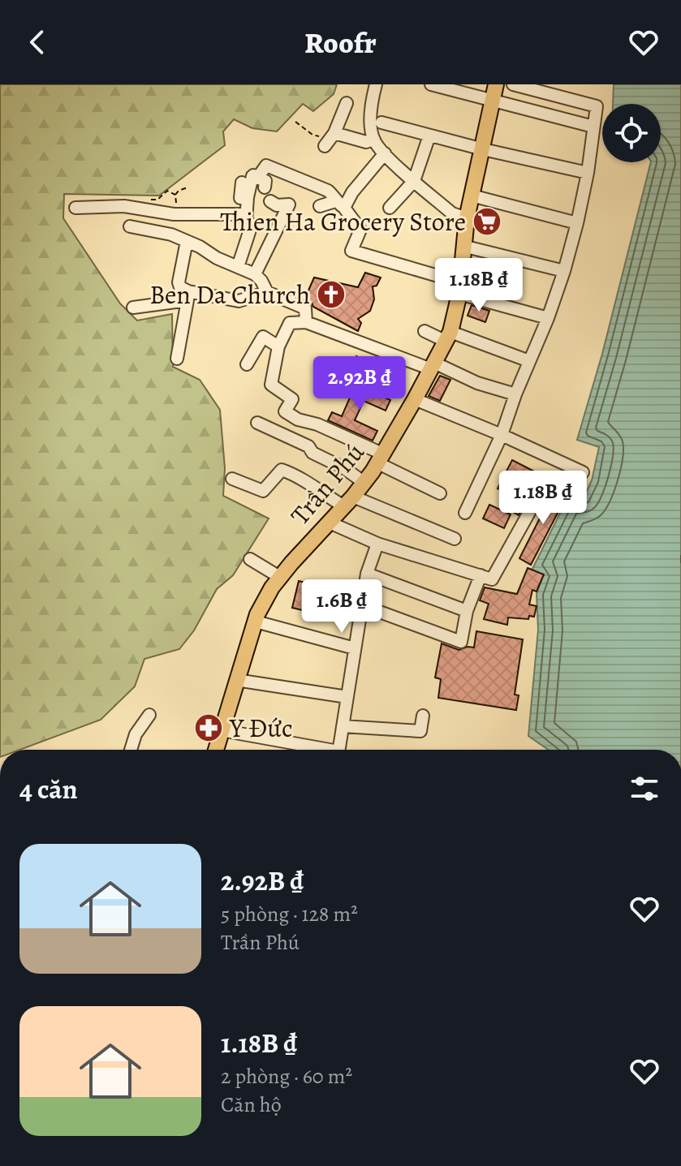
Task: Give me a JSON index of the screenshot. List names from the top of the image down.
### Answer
{
  "streets": {
    "main road": ["Trần Phú"]
  },
  "places": {
    "supermarket": ["Thien Ha Grocery Store"],
    "church": ["Ben Da Church"],
    "pharmacy": ["Y Đức"]
  },
  "page": {
    "header": "Roofr",
    "price": [
      "1.18B ₫",
      "2.92B ₫",
      "1.18B ₫",
      "1.6B ₫"
    ],
    "heading": "4 căn",
    "list": [
      {
        "name": "2.92B ₫",
        "note": "5 phòng · 128 m² · Trần Phú"
      },
      {
        "name": "1.18B ₫",
        "note": "2 phòng · 60 m² · Căn hộ"
      }
    ]
  }
}
